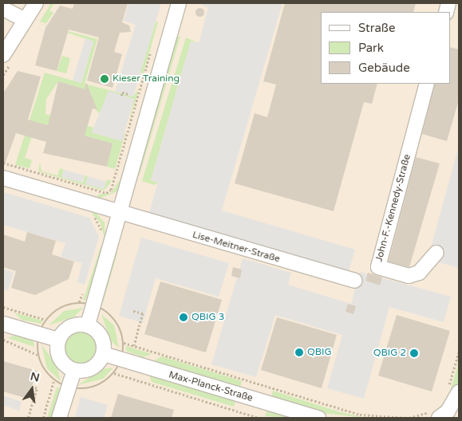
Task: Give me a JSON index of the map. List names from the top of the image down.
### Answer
{
  "streets": {
    "street": ["John-F.-Kennedy-Straße", "Lise-Meitner-Straße", "Max-Planck-Straße"]
  },
  "places": [
    "Kieser Training",
    "QBIG 3",
    "QBIG",
    "QBIG 2"
  ],
  "legend": ["Straße", "Park", "Gebäude"],
  "north": "top"
}
